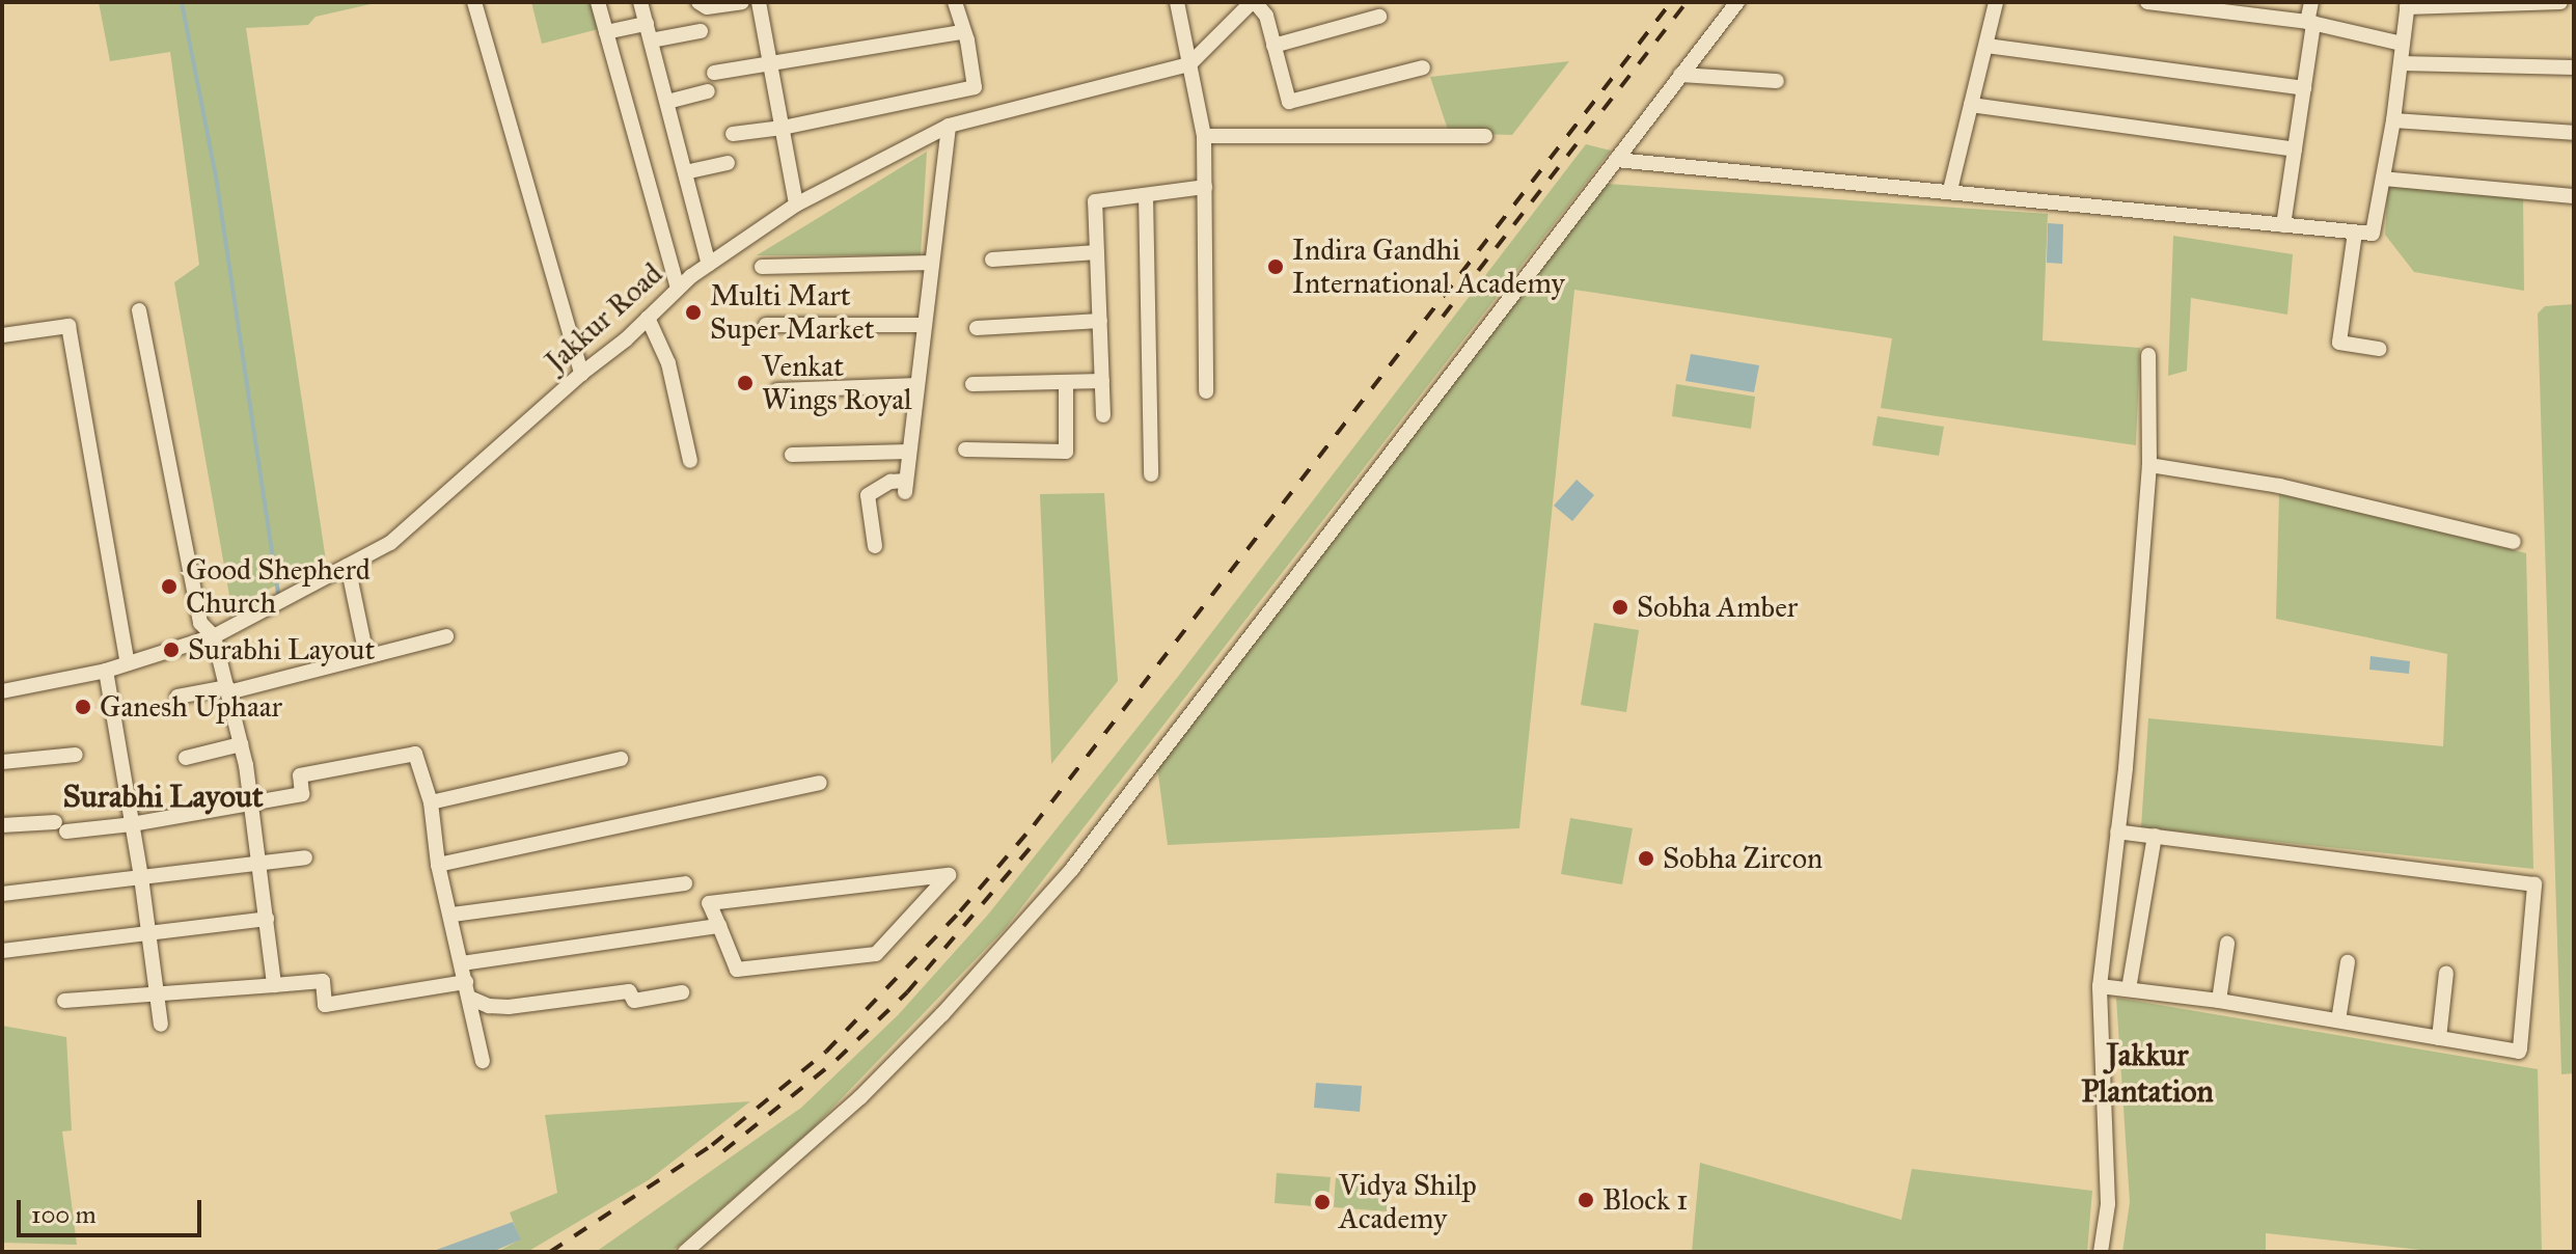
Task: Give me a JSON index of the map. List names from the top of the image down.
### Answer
{
  "streets": {
    "street": ["Jakkur Road"]
  },
  "districts": ["Surabhi Layout", "Jakkur Plantation"],
  "places": [
    "Indira Gandhi International Academy",
    "Multi Mart Super Market",
    "Venkat Wings Royal",
    "Good Shepherd Church",
    "Sobha Amber",
    "Surabhi Layout",
    "Ganesh Uphaar",
    "Sobha Zircon",
    "Block 1",
    "Vidya Shilp Academy"
  ],
  "scale_bar": "100 m"
}
